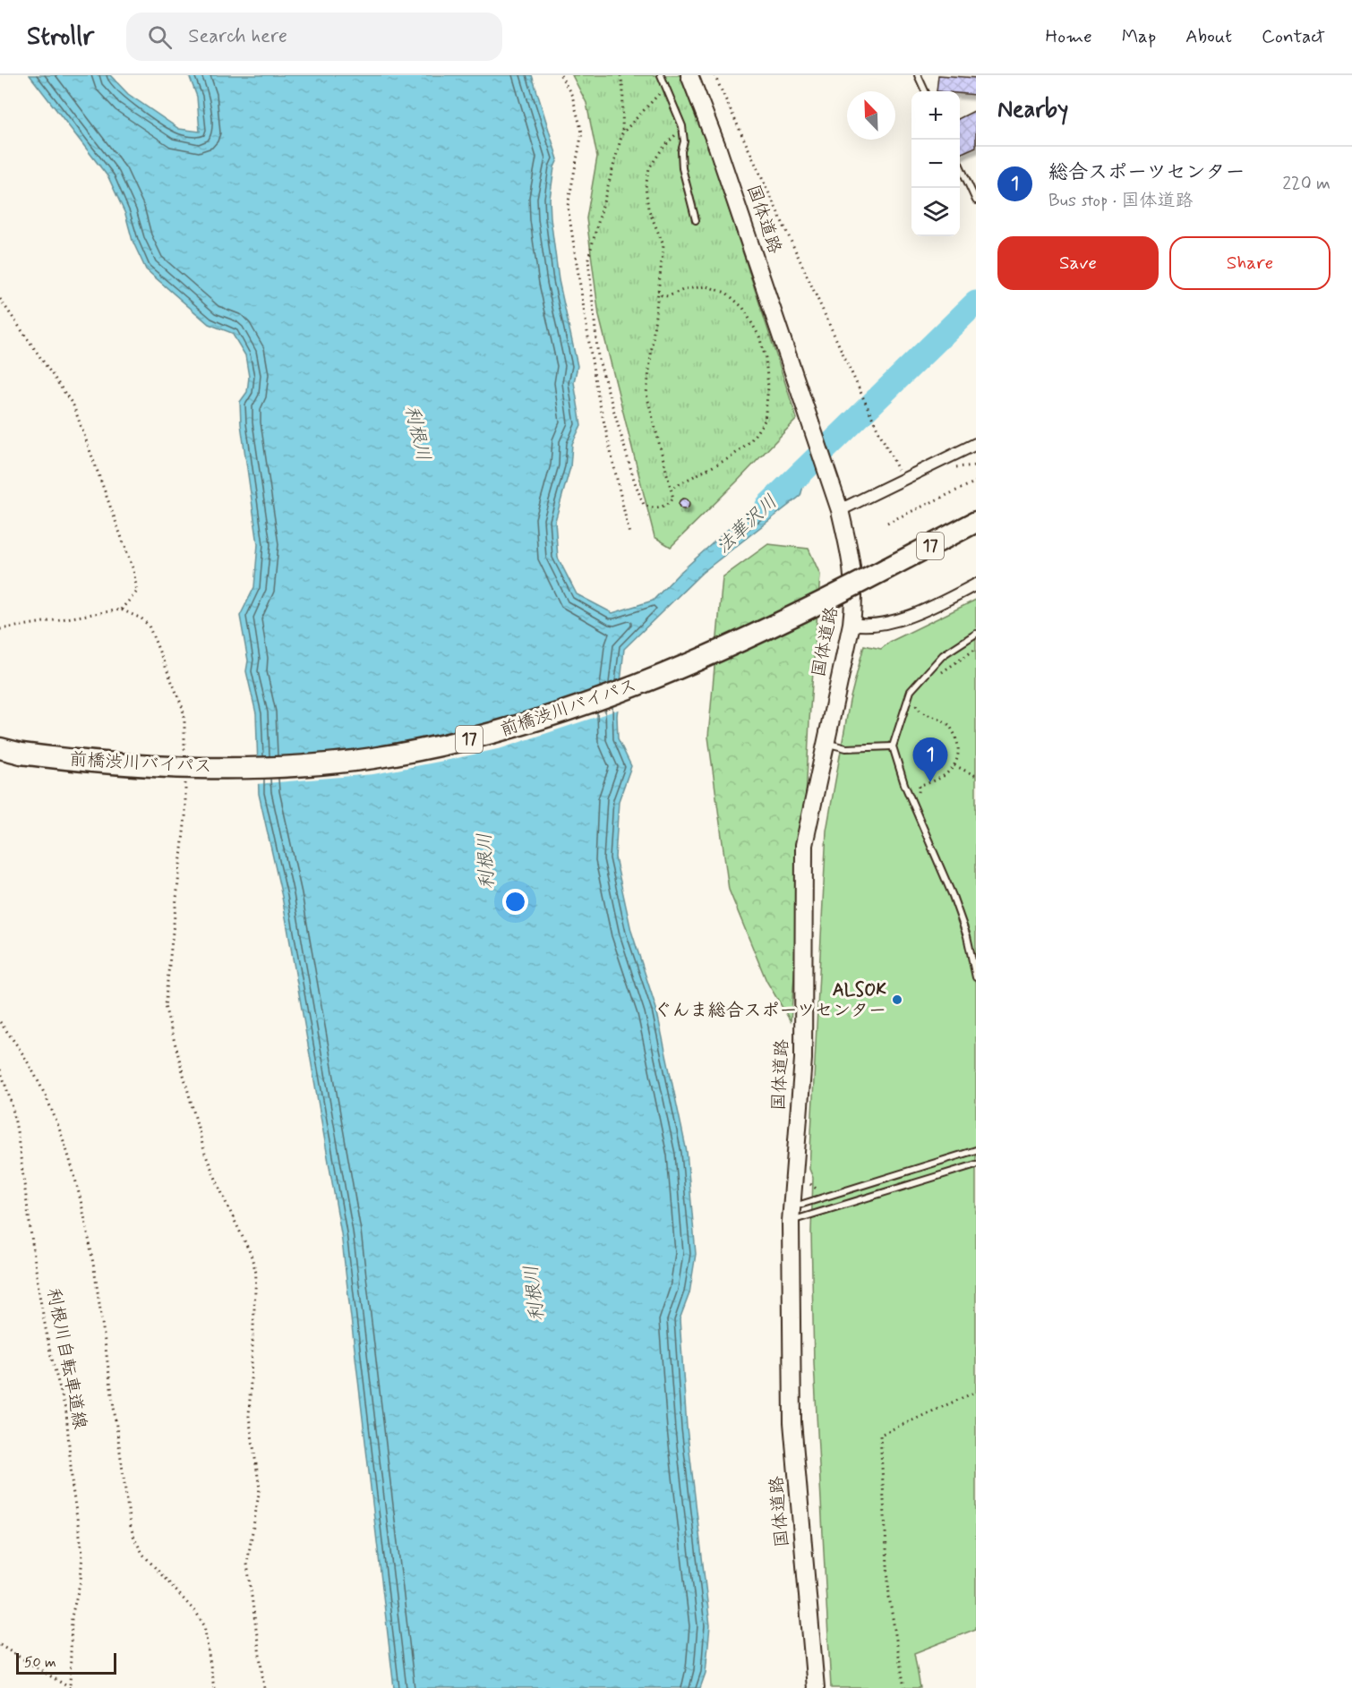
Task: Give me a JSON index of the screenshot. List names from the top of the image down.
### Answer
{
  "streets": {
    "highway": ["17", "前橋渋川バイパス"],
    "street": ["国体道路"],
    "path": ["利根川自転車道線"]
  },
  "water": ["利根川", "法華沢川"],
  "places": ["ALSOK ぐんま総合スポーツセンター"],
  "scale_bar": "50 m",
  "north": "top left",
  "page": {
    "header": "Strollr",
    "search": "Search here",
    "nav": [
      "Home",
      "Map",
      "About",
      "Contact"
    ],
    "heading": "Nearby",
    "map_buttons": ["+", "−"],
    "list": [
      {
        "mark": "1",
        "name": "総合スポーツセンター",
        "note": "Bus stop · 国体道路",
        "value": "220 m"
      }
    ],
    "buttons": ["Save", "Share"],
    "pins": "1",
    "scale": "50 m"
  }
}
